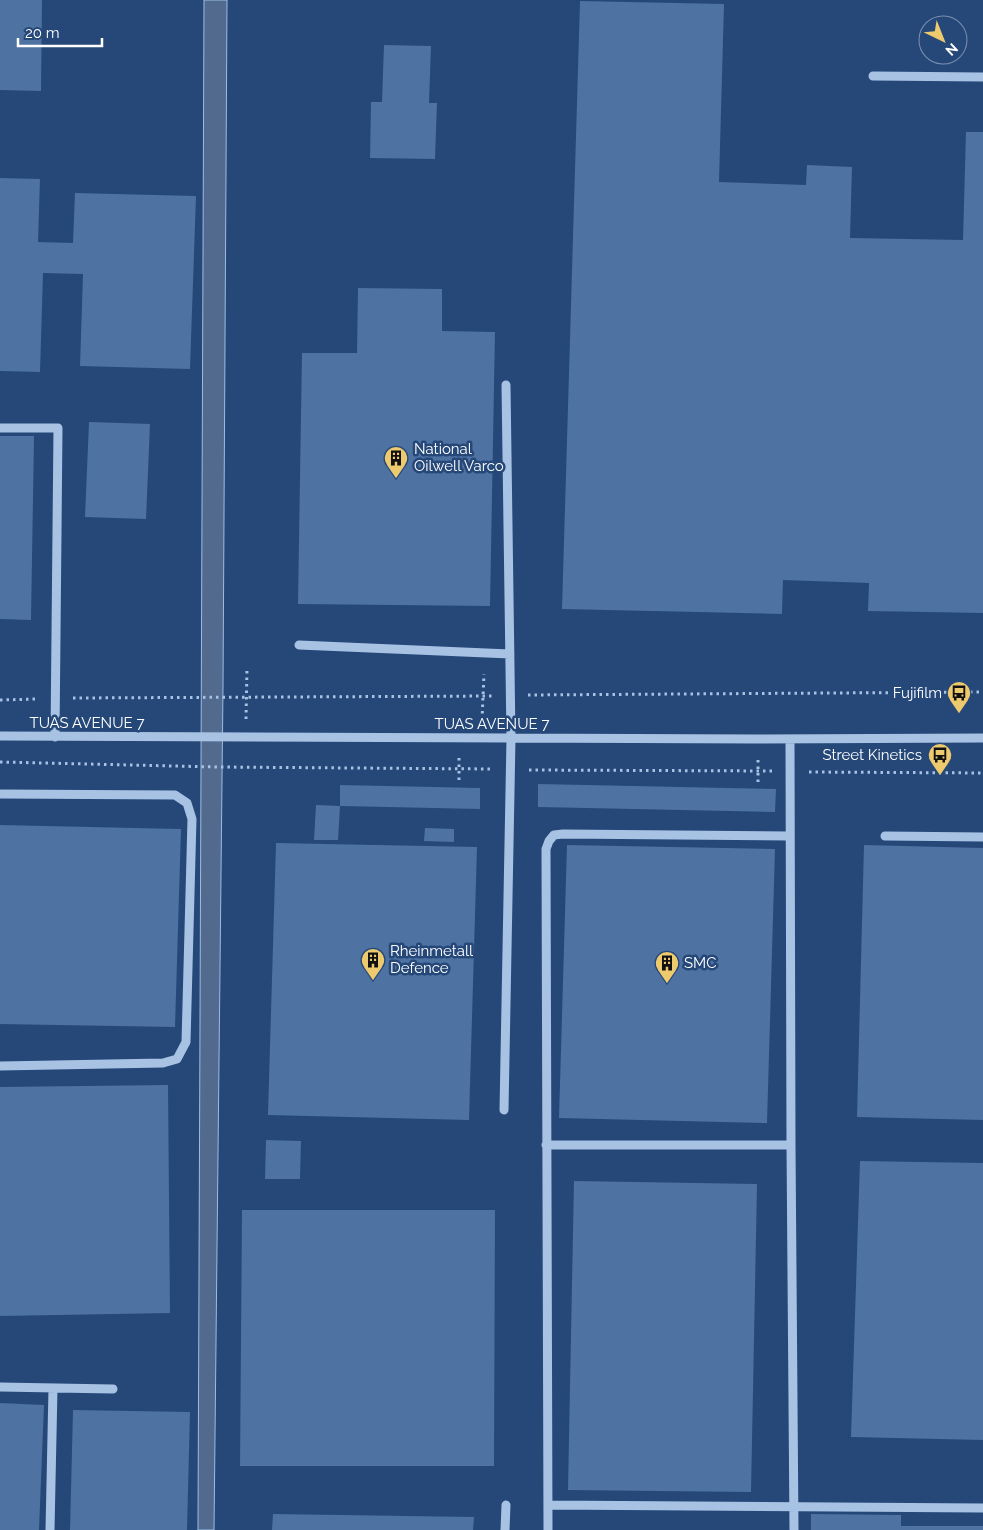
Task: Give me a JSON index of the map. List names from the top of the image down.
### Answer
{
  "streets": {
    "street": ["TUAS AVENUE 7"]
  },
  "places": {
    "building": ["National Oilwell Varco", "Rheinmetall Defence", "SMC"],
    "bus stop": ["Fujifilm", "Street Kinetics"]
  },
  "scale_bar": "20 m",
  "north": "bottom right"
}
